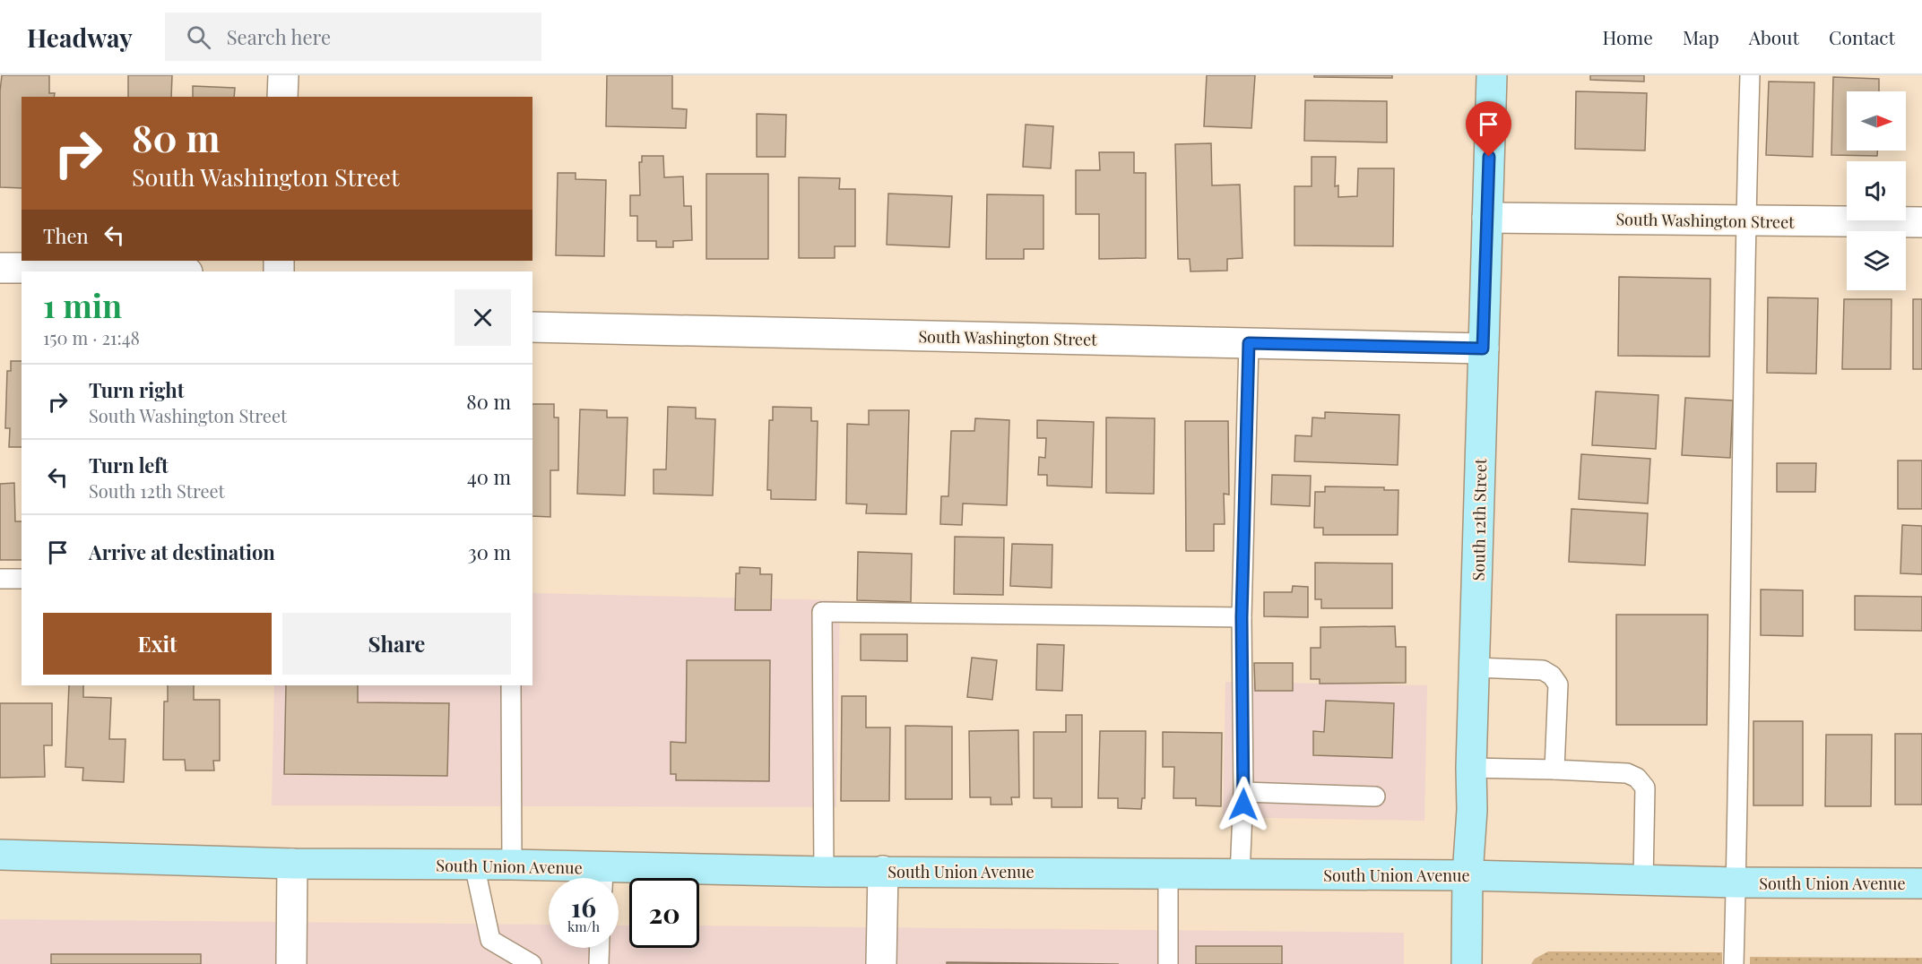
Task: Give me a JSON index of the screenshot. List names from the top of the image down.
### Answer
{
  "streets": {
    "main road": ["South 12th Street", "South Union Avenue"],
    "street": ["South Washington Street"]
  },
  "crossings": [
    ["South Washington Street", "South 12th Street"],
    ["South 12th Street", "South Union Avenue"]
  ],
  "north": "right",
  "page": {
    "header": "Headway",
    "search": "Search here",
    "nav": [
      "Home",
      "Map",
      "About",
      "Contact"
    ],
    "turn": ["80 m", "South Washington Street"],
    "then": "Then",
    "heading": ["1 min", "150 m · 21:48"],
    "list": [
      {
        "name": "Turn right",
        "note": "South Washington Street",
        "value": "80 m"
      },
      {
        "name": "Turn left",
        "note": "South 12th Street",
        "value": "40 m"
      },
      {
        "name": "Arrive at destination",
        "value": "30 m"
      }
    ],
    "buttons": ["Exit", "Share"],
    "speed": "16 km/h",
    "limit": "20"
  }
}
